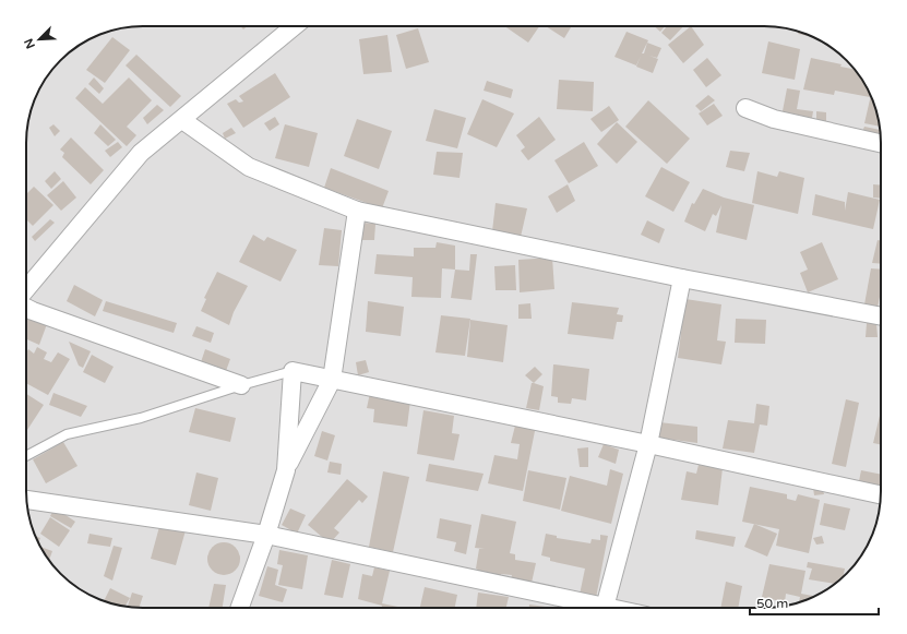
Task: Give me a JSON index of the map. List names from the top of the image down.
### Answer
{
  "scale_bar": "50 m",
  "north": "bottom left"
}
